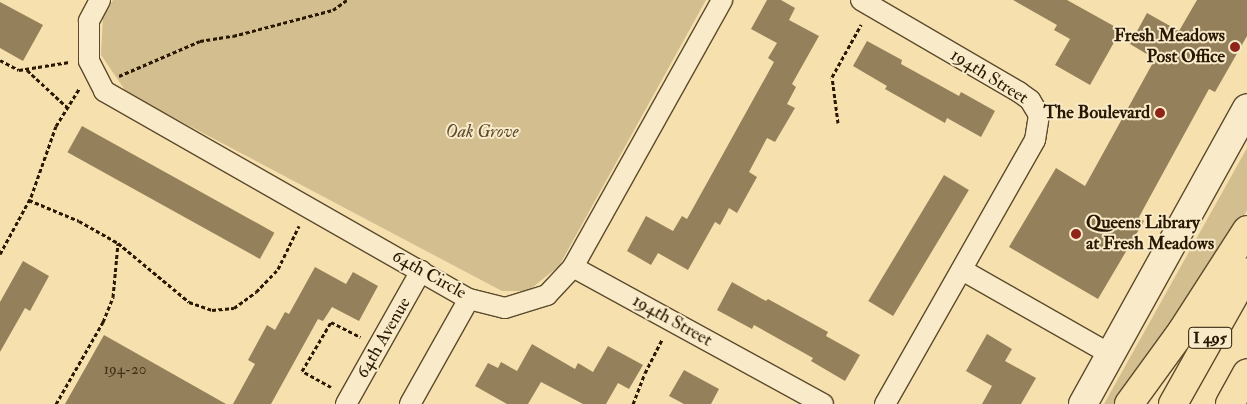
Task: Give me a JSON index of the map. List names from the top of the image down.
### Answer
{
  "streets": {
    "highway": ["I 495"],
    "street": ["194th Street", "64th Circle", "64th Avenue"]
  },
  "crossings": [
    ["194th Street", "64th Circle"],
    ["64th Circle", "64th Avenue"]
  ],
  "parks": ["Oak Grove"],
  "places": ["Fresh Meadows Post Office", "The Boulevard", "Queens Library at Fresh Meadows"],
  "house_numbers": ["194-20"]
}
